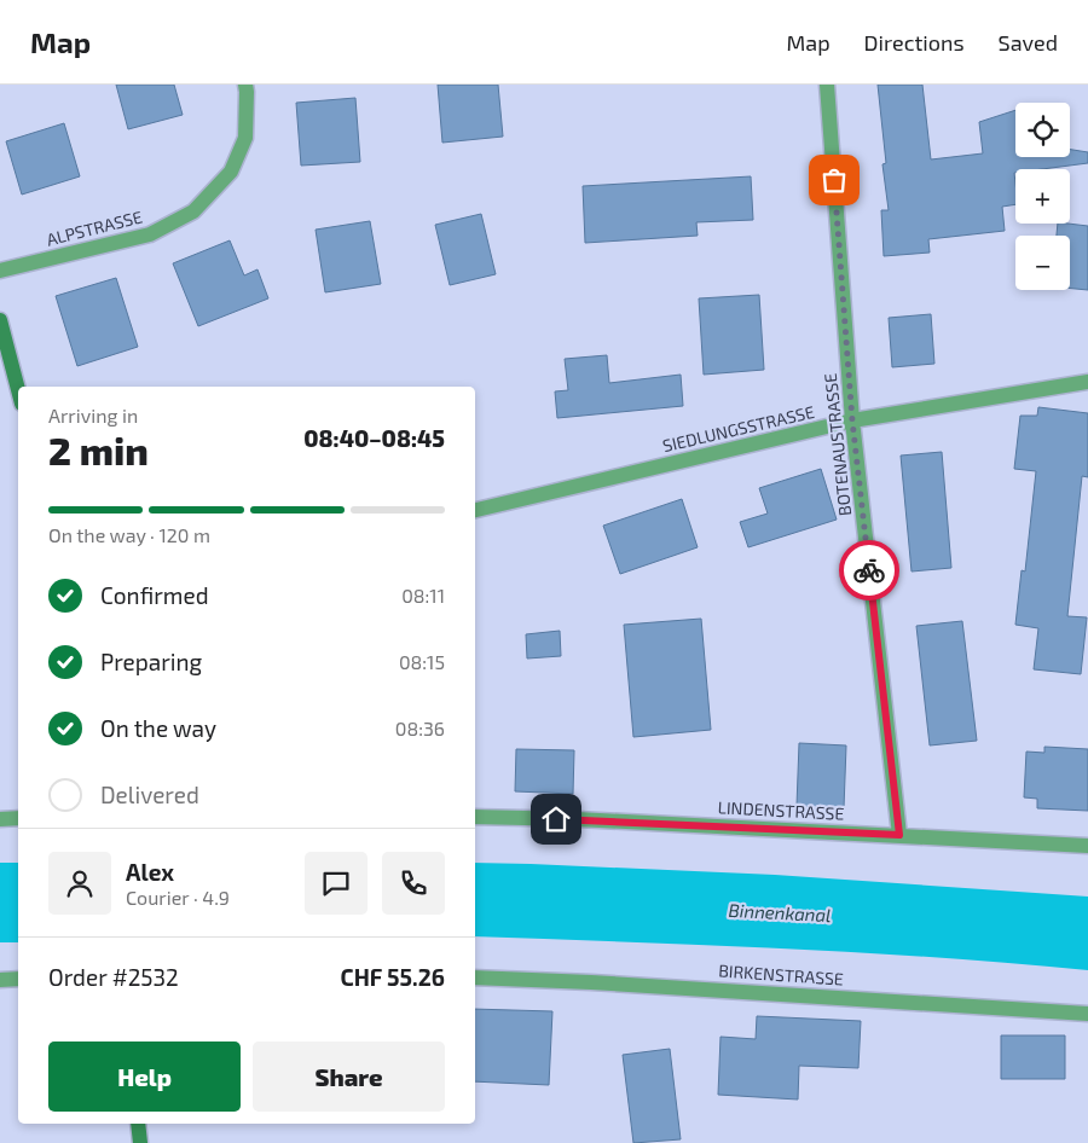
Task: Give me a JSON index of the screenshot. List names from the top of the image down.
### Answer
{
  "streets": {
    "street": [
      "ALPSTRASSE",
      "SIEDLUNGSSTRASSE",
      "BOTENAUSTRASSE",
      "LINDENSTRASSE",
      "BIRKENSTRASSE"
    ]
  },
  "crossings": [
    ["SIEDLUNGSSTRASSE", "BOTENAUSTRASSE"],
    ["BOTENAUSTRASSE", "LINDENSTRASSE"]
  ],
  "water": ["Binnenkanal"],
  "page": {
    "header": "Map",
    "nav": ["Map", "Directions", "Saved"],
    "map_buttons": ["+", "−"],
    "heading": ["2 min", "Arriving in", "08:40–08:45"],
    "panel": [
      "Alex",
      "Courier · 4.9",
      "Order #2532",
      "CHF 55.26"
    ],
    "bar": "On the way · 120 m",
    "list": [
      ["Confirmed", "08:11"],
      ["Preparing", "08:15"],
      ["On the way", "08:36"],
      "Delivered"
    ],
    "buttons": ["Help", "Share"]
  }
}
